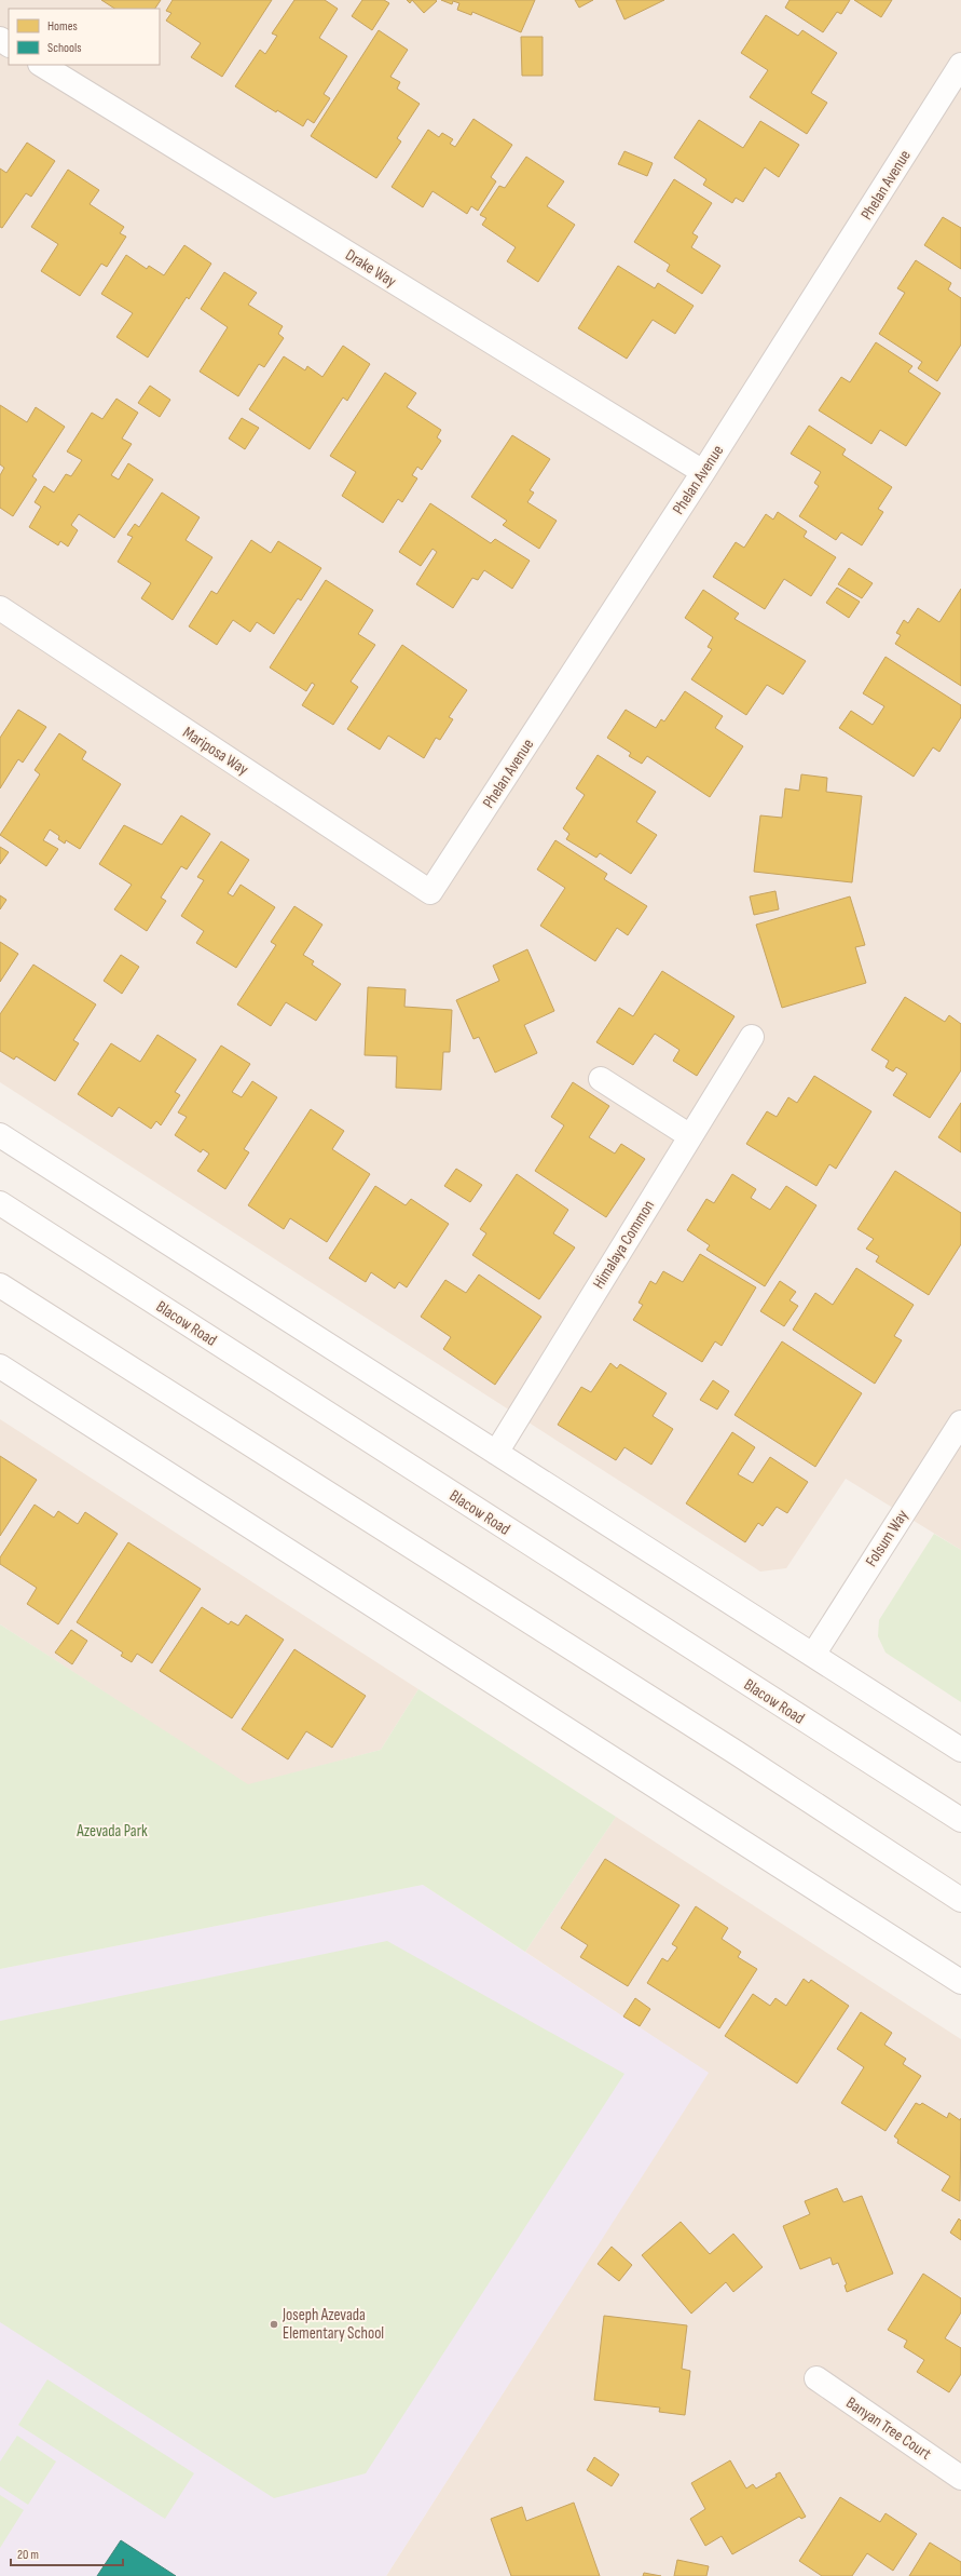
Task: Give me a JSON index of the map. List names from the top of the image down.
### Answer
{
  "streets": {
    "street": [
      "Phelan Avenue",
      "Drake Way",
      "Mariposa Way",
      "Himalaya Common",
      "Blacow Road",
      "Folsum Way",
      "Banyan Tree Court"
    ]
  },
  "crossings": [
    ["Phelan Avenue", "Drake Way"],
    ["Phelan Avenue", "Mariposa Way"]
  ],
  "parks": ["Azevada Park"],
  "places": ["Joseph Azevada Elementary School"],
  "legend": ["Homes", "Schools"],
  "scale_bar": "20 m"
}
